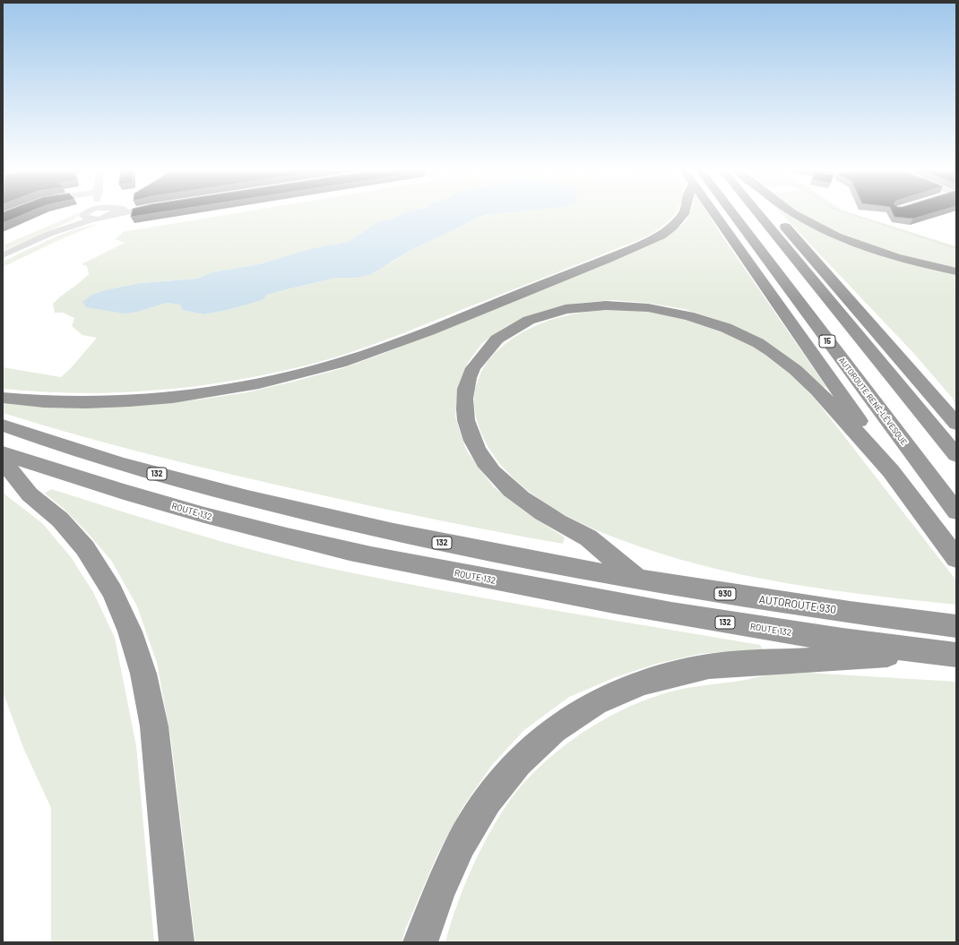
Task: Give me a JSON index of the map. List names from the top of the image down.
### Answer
{
  "streets": {
    "highway": [
      "15",
      "AUTOROUTE RENÉ-LÉVESQUE",
      "132",
      "ROUTE 132",
      "930",
      "AUTOROUTE 930"
    ]
  },
  "crossings": [
    ["132", "AUTOROUTE 930"]
  ]
}
